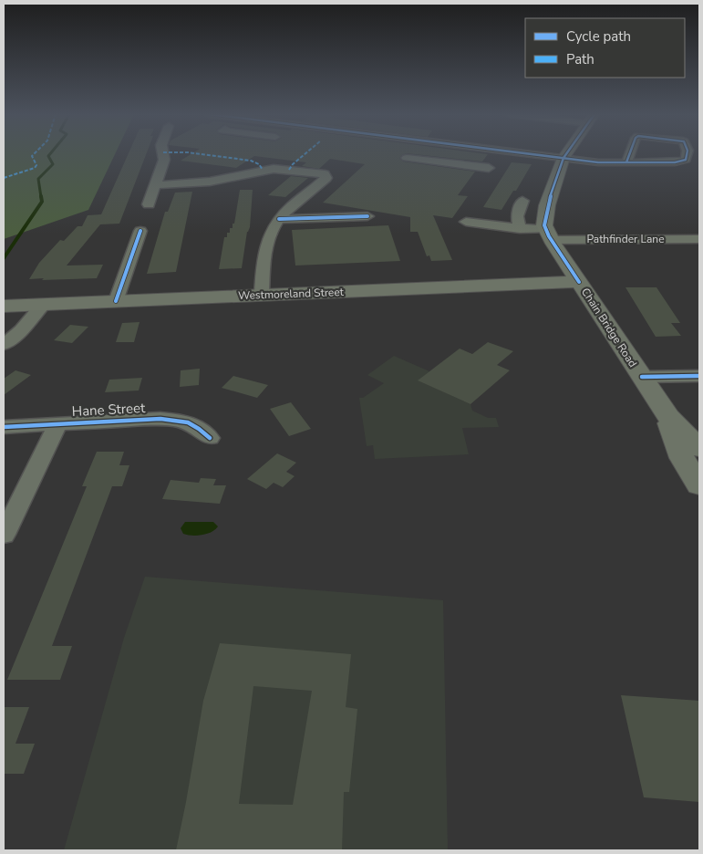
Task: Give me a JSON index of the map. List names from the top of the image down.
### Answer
{
  "streets": {
    "main road": ["Westmoreland Street", "Chain Bridge Road"],
    "street": ["Pathfinder Lane", "Hane Street"]
  },
  "crossings": [
    ["Pathfinder Lane", "Chain Bridge Road"],
    ["Westmoreland Street", "Chain Bridge Road"]
  ],
  "legend": ["Cycle path", "Path"]
}
